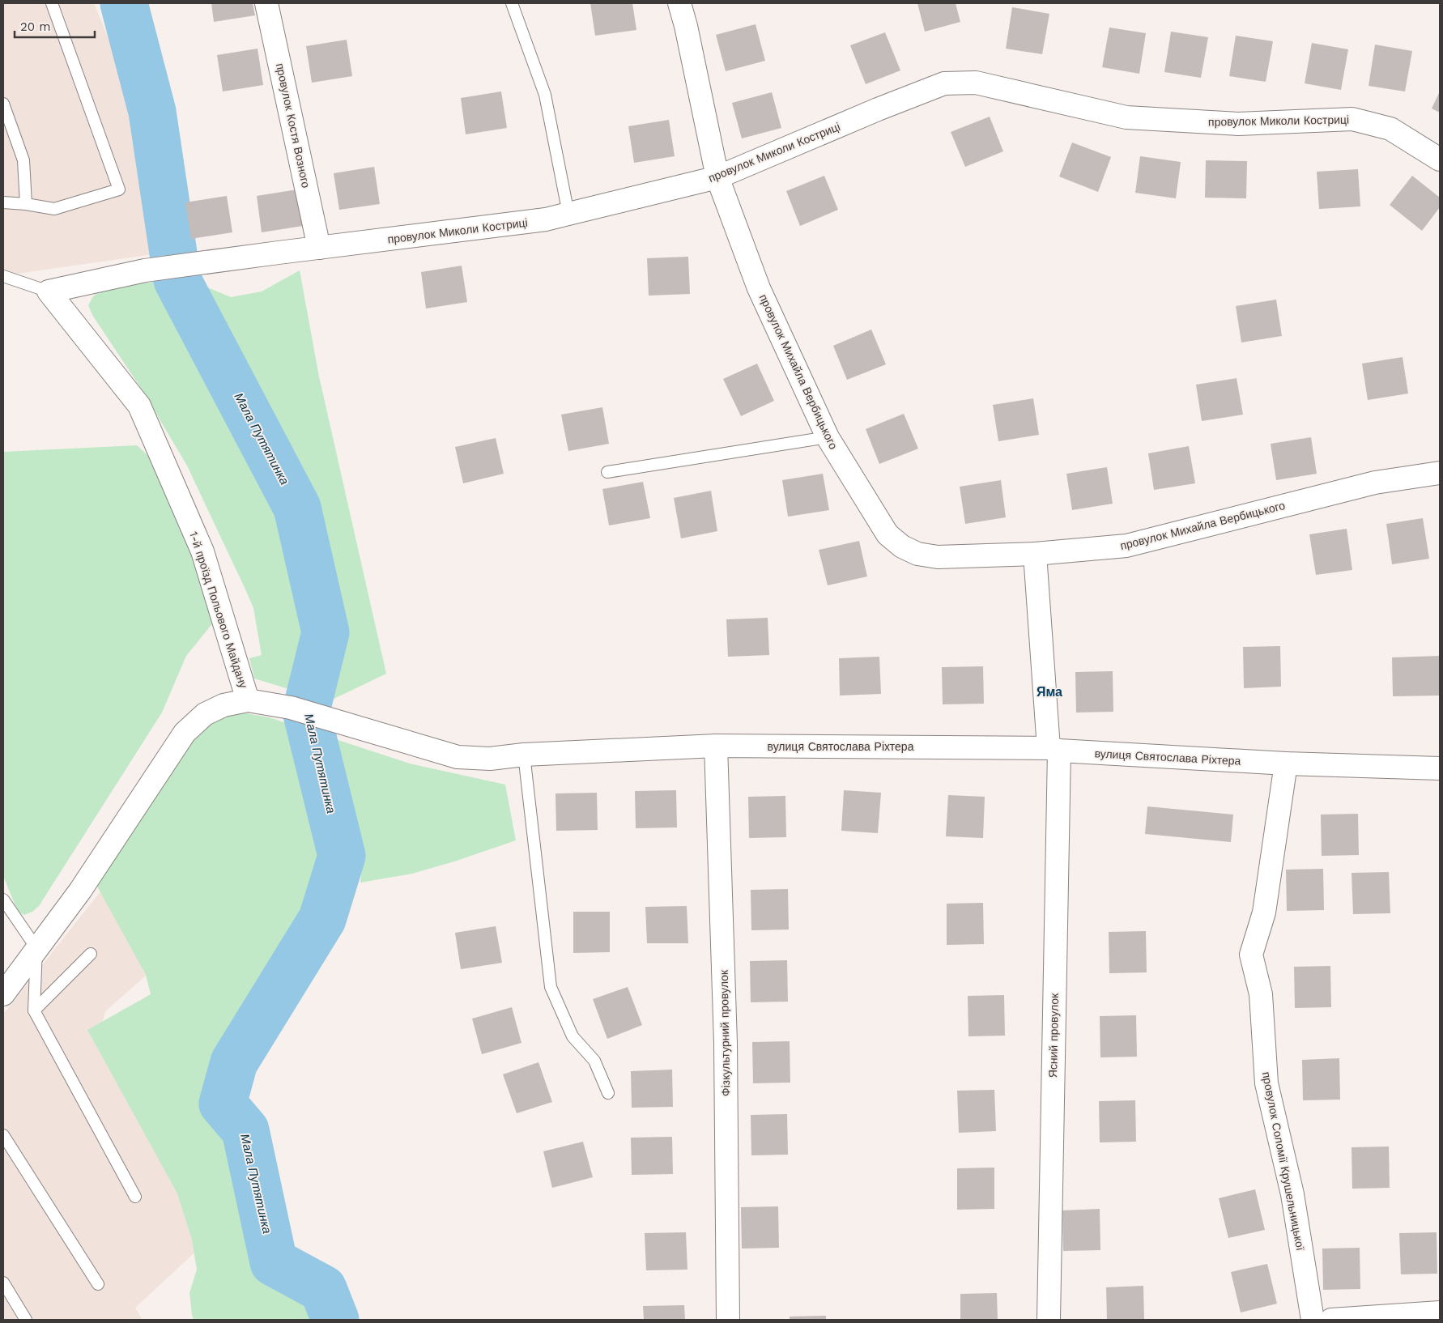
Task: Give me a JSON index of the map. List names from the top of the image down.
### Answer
{
  "streets": {
    "street": [
      "провулок Миколи Костриці",
      "провулок Костя Возного",
      "провулок Михайла Вербицького",
      "1-й проїзд Польового Майдану",
      "вулиця Святослава Ріхтера",
      "Фізкультурний провулок",
      "Ясний провулок",
      "провулок Соломії Крушельницької"
    ]
  },
  "crossings": [
    ["провулок Миколи Костриці", "провулок Костя Возного"],
    ["провулок Миколи Костриці", "провулок Михайла Вербицького"],
    ["провулок Миколи Костриці", "1-й проїзд Польового Майдану"],
    ["провулок Михайла Вербицького", "Ясний провулок"],
    ["1-й проїзд Польового Майдану", "вулиця Святослава Ріхтера"],
    ["вулиця Святослава Ріхтера", "Фізкультурний провулок"],
    ["вулиця Святослава Ріхтера", "Ясний провулок"],
    ["вулиця Святослава Ріхтера", "провулок Соломії Крушельницької"]
  ],
  "districts": ["Яма"],
  "water": ["Мала Путятинка"],
  "scale_bar": "20 m"
}
